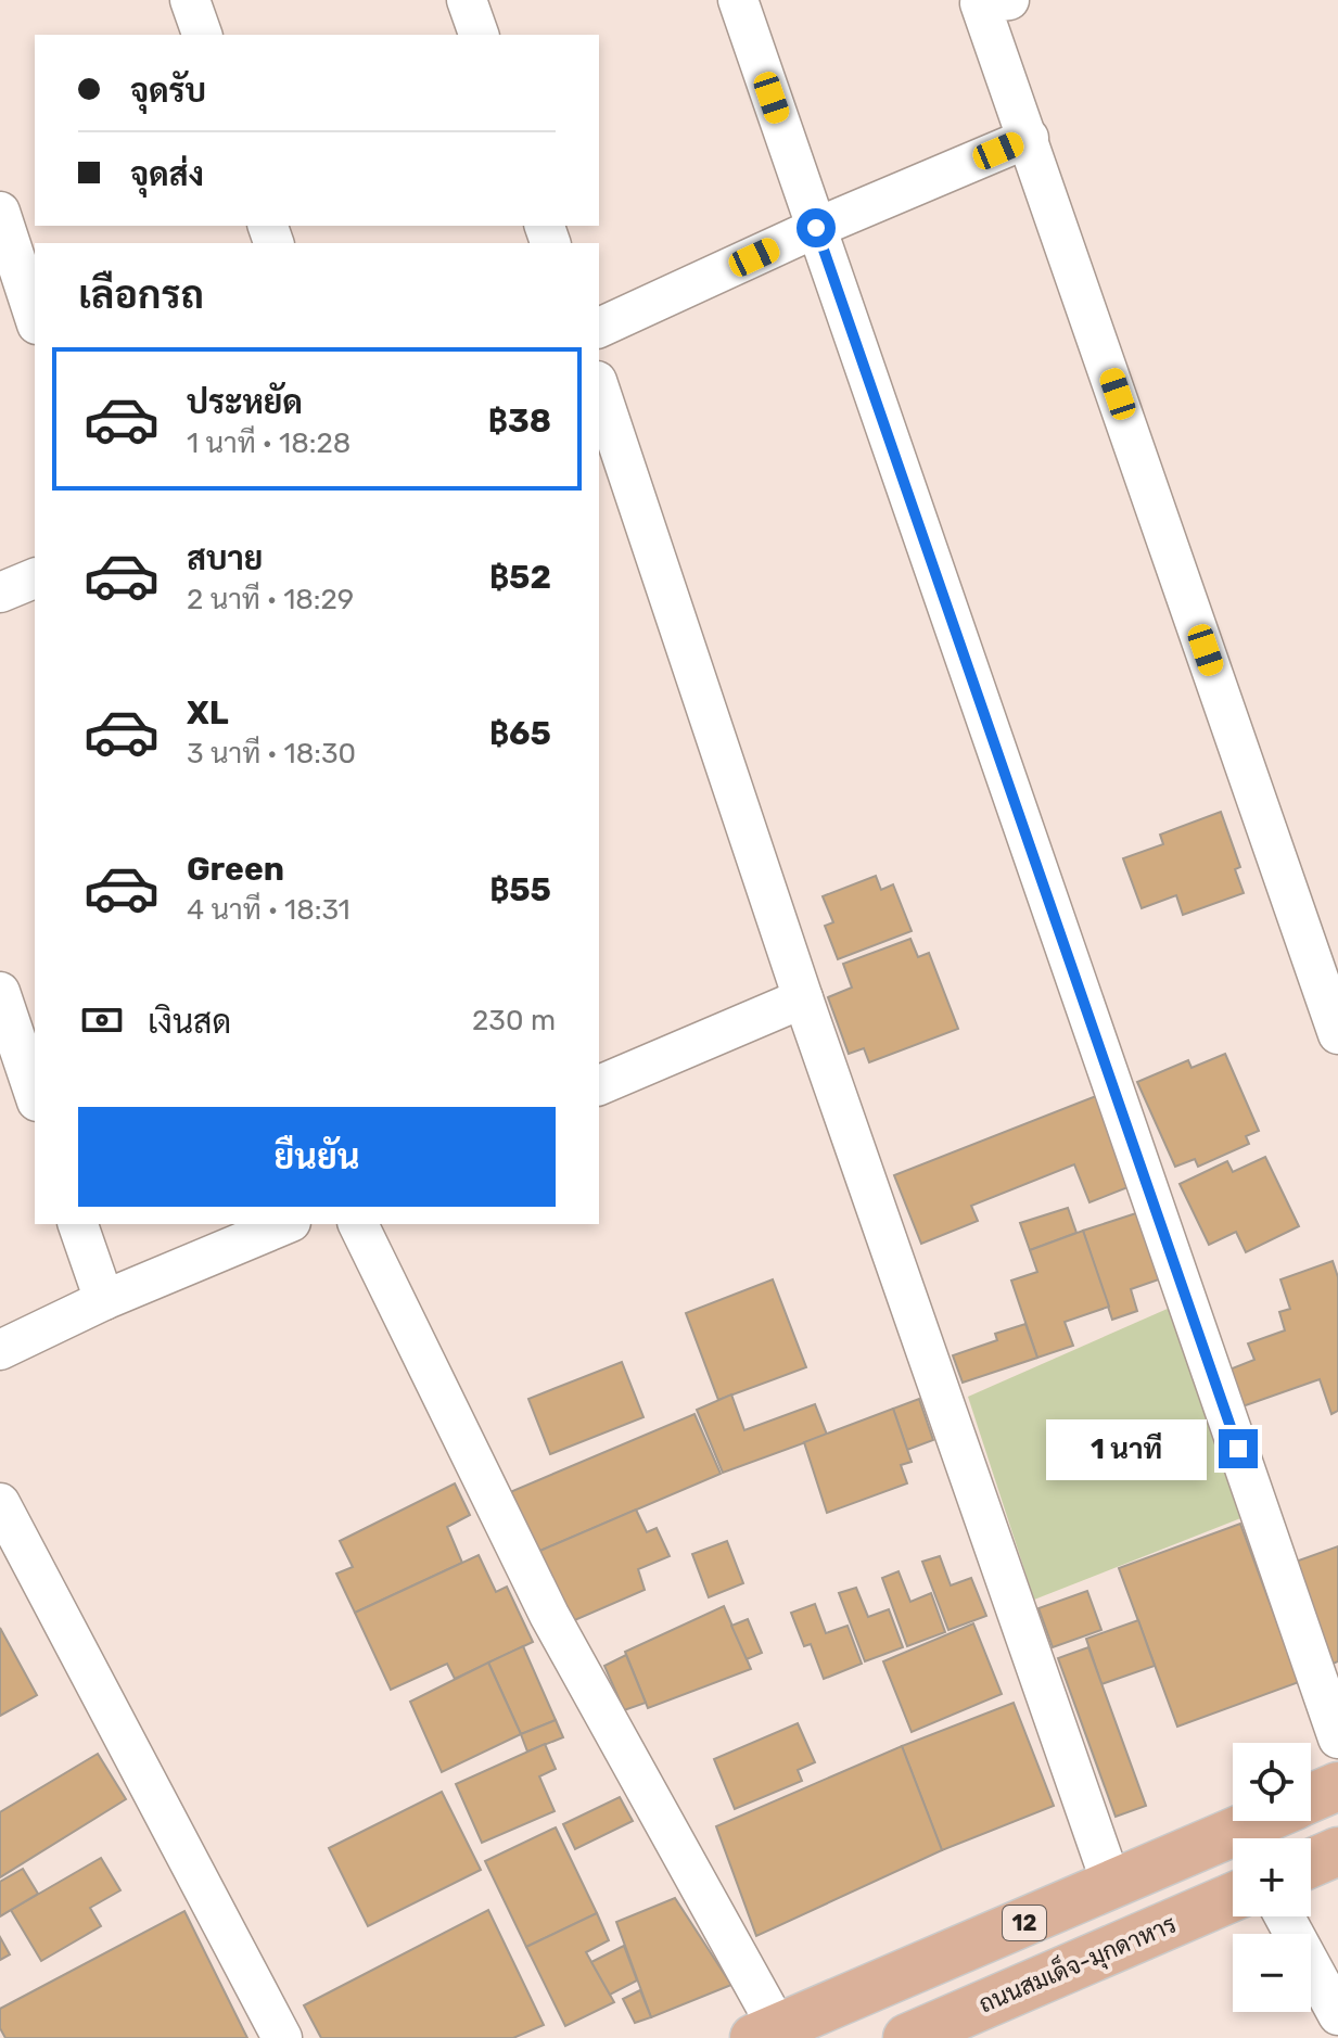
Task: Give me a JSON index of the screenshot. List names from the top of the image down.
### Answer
{
  "streets": {
    "main road": ["12", "ถนนสมเด็จ-มุกดาหาร"]
  },
  "page": {
    "banner": ["จุดรับ", "จุดส่ง"],
    "heading": "เลือกรถ",
    "list": [
      {
        "name": "ประหยัด",
        "note": "1 นาที · 18:28",
        "value": "฿38"
      },
      {
        "name": "สบาย",
        "note": "2 นาที · 18:29",
        "value": "฿52"
      },
      {
        "name": "XL",
        "note": "3 นาที · 18:30",
        "value": "฿65"
      },
      {
        "name": "Green",
        "note": "4 นาที · 18:31",
        "value": "฿55"
      }
    ],
    "pay": ["เงินสด", "230 m"],
    "buttons": "ยืนยัน",
    "bubble": "1 นาที",
    "map_buttons": ["+", "−"]
  }
}
